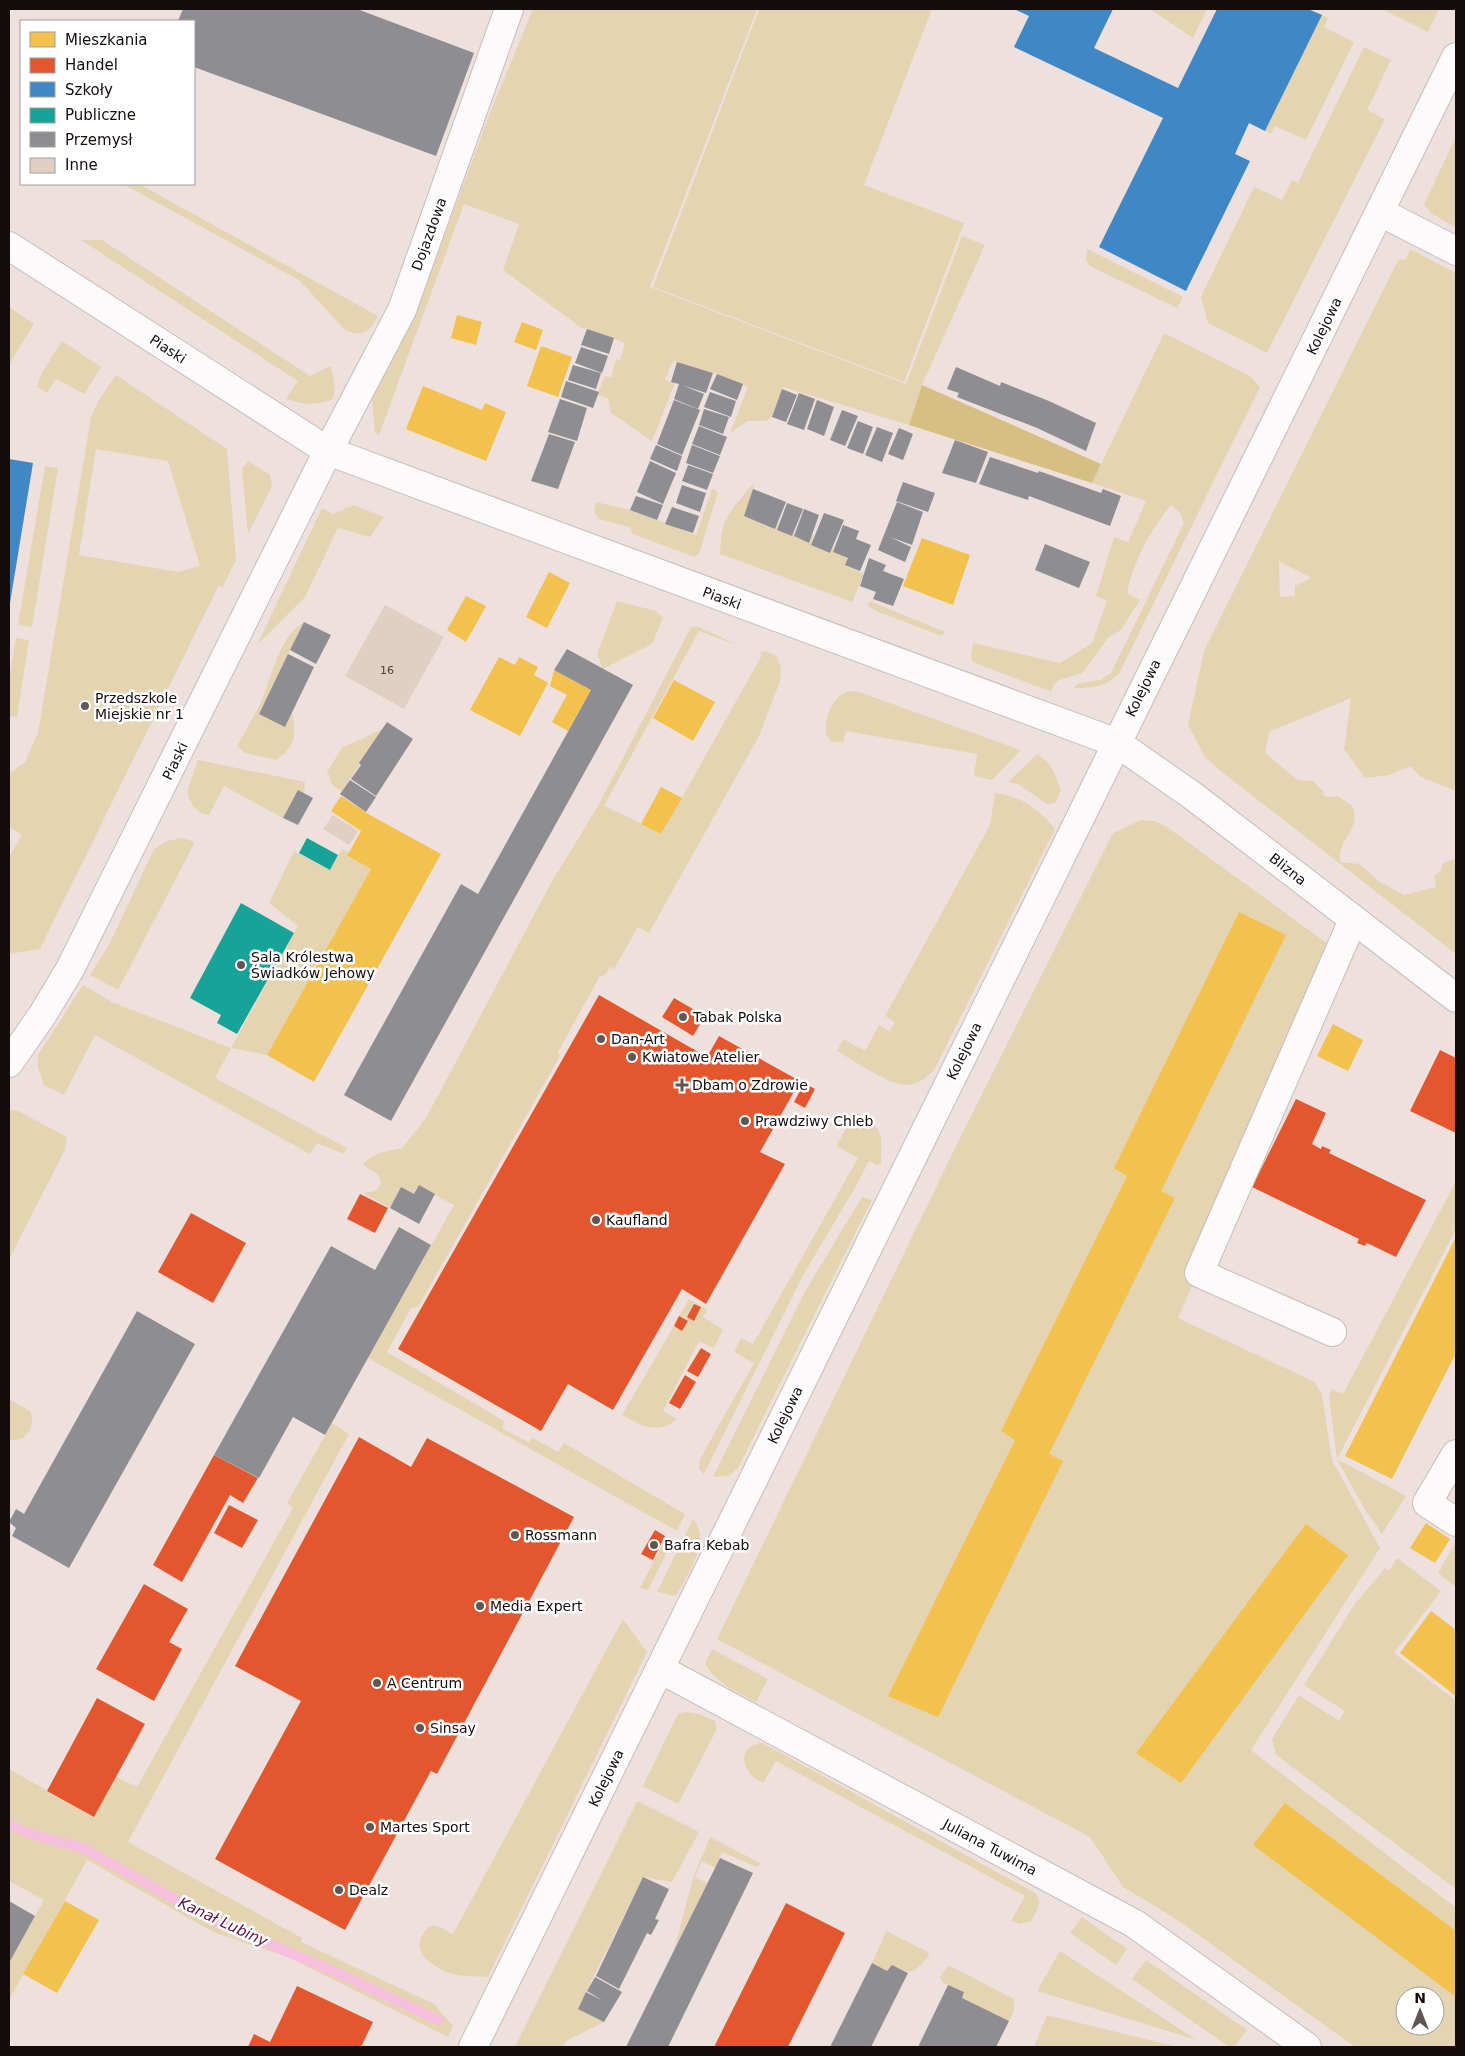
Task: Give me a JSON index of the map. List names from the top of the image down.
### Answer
{
  "streets": {
    "street": [
      "Dojazdowa",
      "Kolejowa",
      "Piaski",
      "Blizna",
      "Juliana Tuwima"
    ]
  },
  "crossings": [
    ["Dojazdowa", "Piaski"],
    ["Kolejowa", "Piaski"],
    ["Kolejowa", "Blizna"],
    ["Kolejowa", "Juliana Tuwima"],
    ["Piaski", "Blizna"]
  ],
  "water": ["Kanał Lubiny"],
  "places": {
    "other": [
      "Przedszkole Miejskie nr 1",
      "Sala Królestwa Świadków Jehowy",
      "Tabak Polska",
      "Dan-Art",
      "Kwiatowe Atelier",
      "Prawdziwy Chleb",
      "Kaufland",
      "Rossmann",
      "Bafra Kebab",
      "Media Expert",
      "A Centrum",
      "Sinsay",
      "Martes Sport",
      "Dealz"
    ],
    "health": ["Dbam o Zdrowie"]
  },
  "house_numbers": ["16"],
  "legend": [
    "Mieszkania",
    "Handel",
    "Szkoły",
    "Publiczne",
    "Przemysł",
    "Inne"
  ],
  "north": "top"
}
